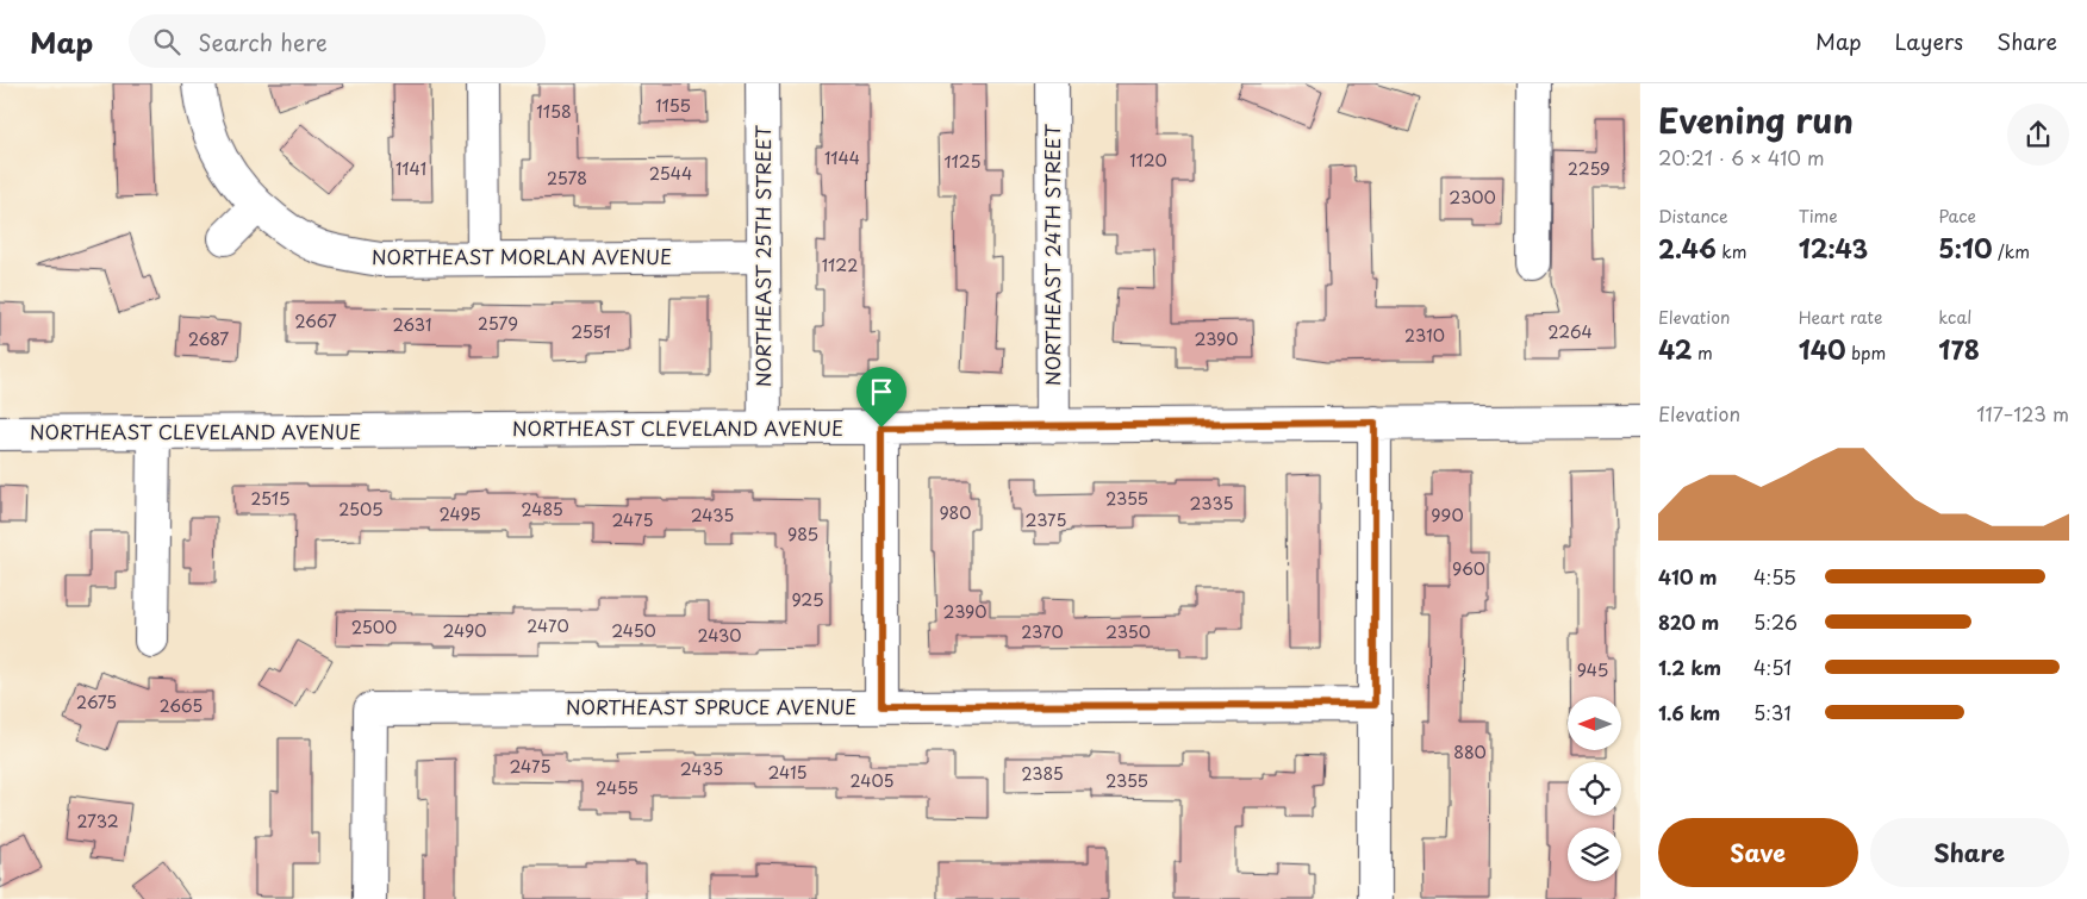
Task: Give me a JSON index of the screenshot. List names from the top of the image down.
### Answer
{
  "streets": {
    "street": [
      "NORTHEAST 24TH STREET",
      "NORTHEAST 25TH STREET",
      "NORTHEAST MORLAN AVENUE",
      "NORTHEAST CLEVELAND AVENUE",
      "NORTHEAST SPRUCE AVENUE"
    ]
  },
  "crossings": [
    ["NORTHEAST 24TH STREET", "NORTHEAST CLEVELAND AVENUE"],
    ["NORTHEAST 25TH STREET", "NORTHEAST MORLAN AVENUE"],
    ["NORTHEAST 25TH STREET", "NORTHEAST CLEVELAND AVENUE"]
  ],
  "house_numbers": [
    "1155",
    "1158",
    "1144",
    "1120",
    "1125",
    "1141",
    "2259",
    "2544",
    "2578",
    "2300",
    "1122",
    "2667",
    "2579",
    "2631",
    "2551",
    "2264",
    "2310",
    "2687",
    "2390",
    "2515",
    "2355",
    "2335",
    "2505",
    "2485",
    "980",
    "2495",
    "2435",
    "990",
    "2475",
    "2375",
    "985",
    "960",
    "925",
    "2390",
    "2470",
    "2500",
    "2490",
    "2450",
    "2370",
    "2350",
    "2430",
    "945",
    "2675",
    "2665",
    "880",
    "2475",
    "2435",
    "2415",
    "2385",
    "2405",
    "2355",
    "2455",
    "2732"
  ],
  "north": "left",
  "page": {
    "header": "Map",
    "search": "Search here",
    "nav": ["Map", "Layers", "Share"],
    "heading": ["Evening run", "20:21 · 6 × 410 m"],
    "stats": [
      ["Distance", "2.46 km"],
      ["Time", "12:43"],
      ["Pace", "5:10 /km"],
      ["Elevation", "42 m"],
      ["Heart rate", "140 bpm"],
      ["kcal", "178"]
    ],
    "chart": ["Elevation", "117–123 m"],
    "list": [
      {
        "name": "410 m",
        "note": "4:55"
      },
      {
        "name": "820 m",
        "note": "5:26"
      },
      {
        "name": "1.2 km",
        "note": "4:51"
      },
      {
        "name": "1.6 km",
        "note": "5:31"
      }
    ],
    "buttons": ["Save", "Share"]
  }
}
